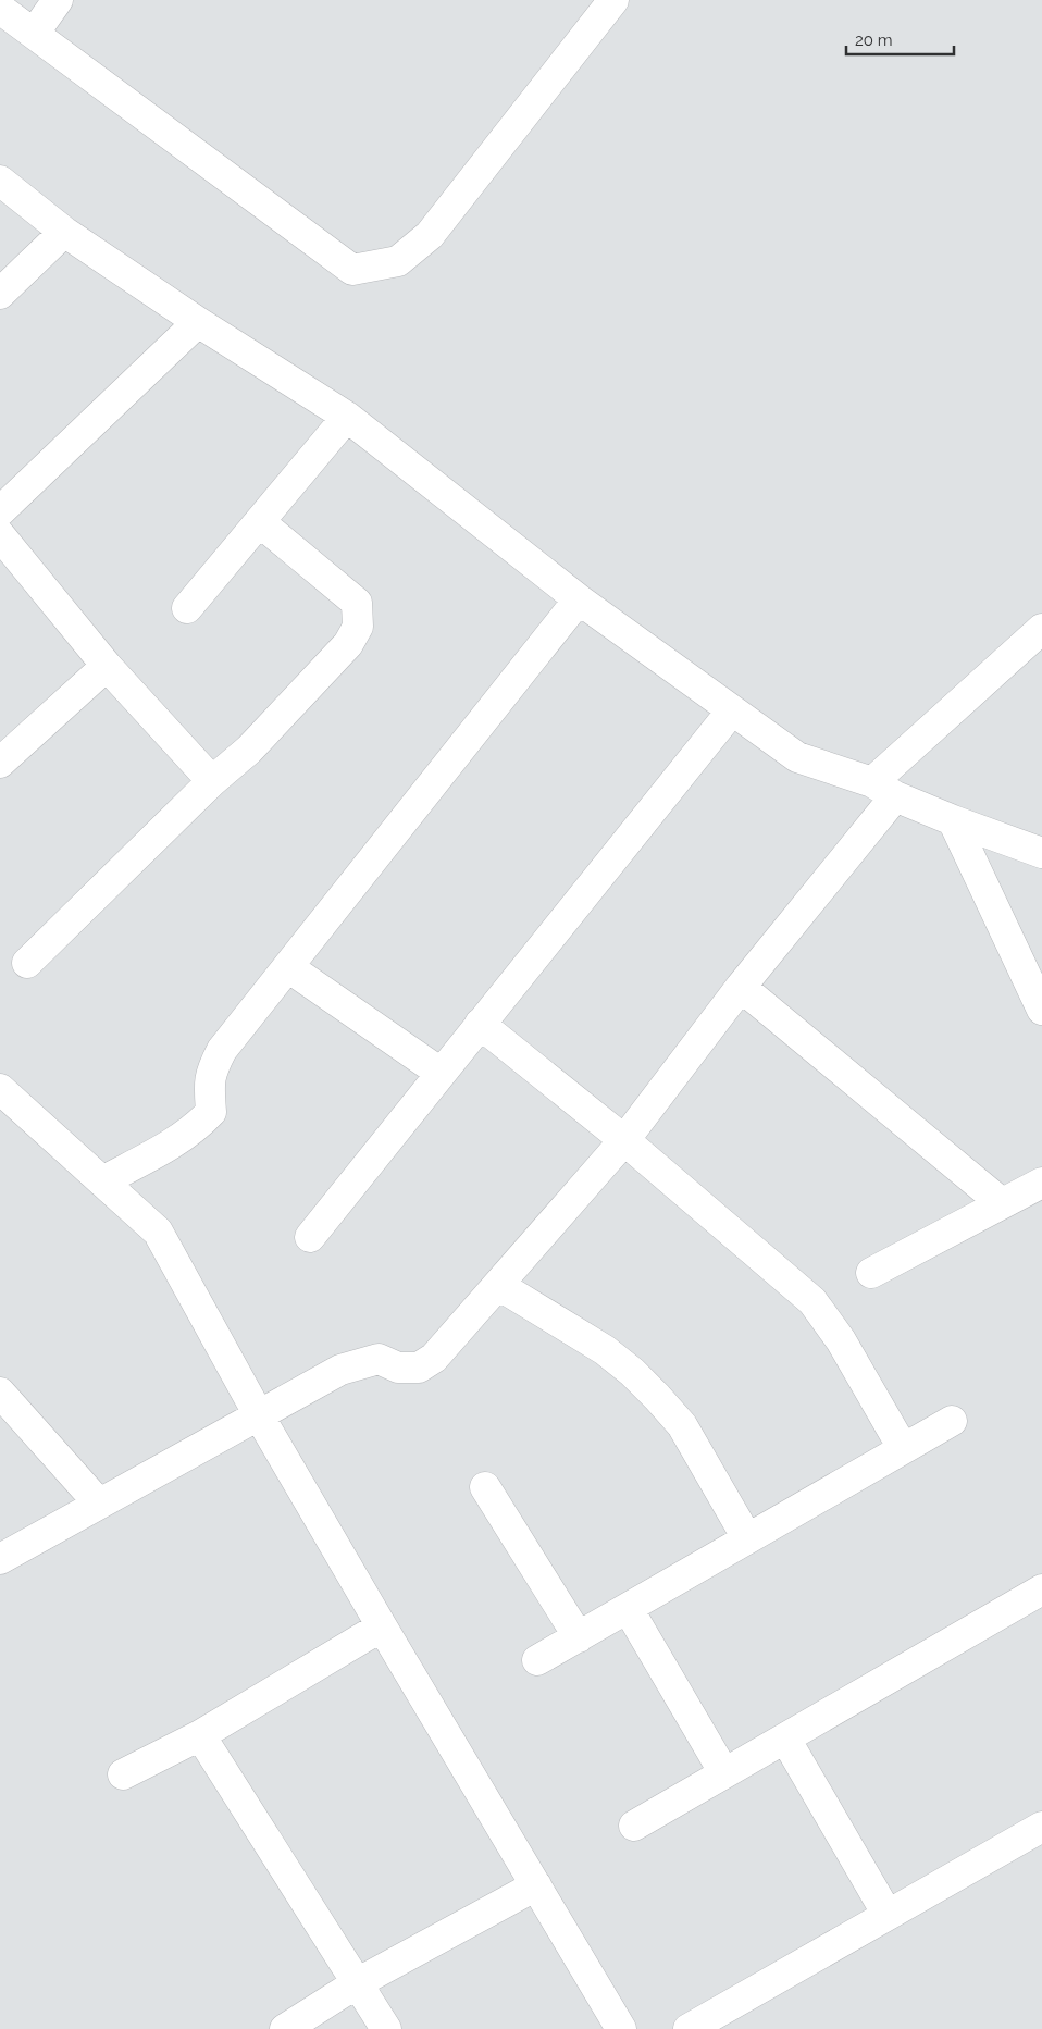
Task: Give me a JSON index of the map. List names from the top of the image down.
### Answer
{
  "scale_bar": "20 m"
}
